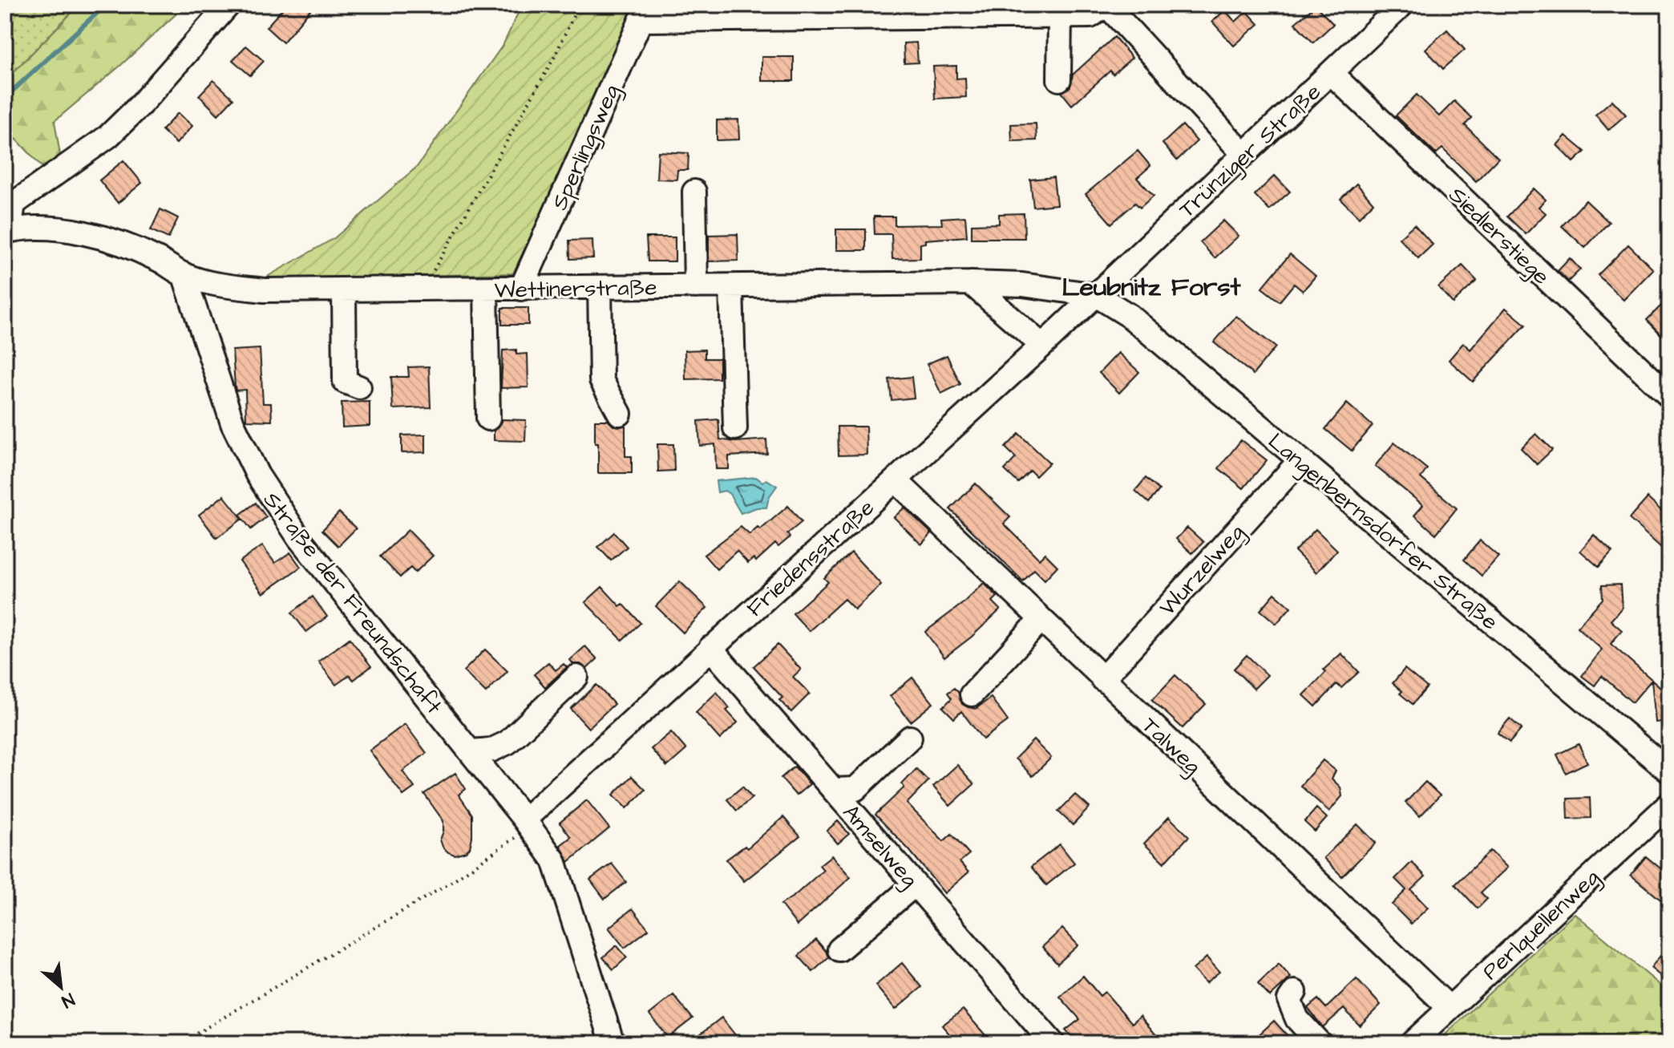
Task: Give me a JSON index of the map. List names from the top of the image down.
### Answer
{
  "streets": {
    "street": [
      "Sperlingsweg",
      "Trünziger Straße",
      "Siedlerstiege",
      "Wettinerstraße",
      "Langenbernsdorfer Straße",
      "Friedensstraße",
      "Wurzelweg",
      "Straße der Freundschaft",
      "Talweg",
      "Amselweg",
      "Perlquellenweg"
    ]
  },
  "crossings": [
    ["Sperlingsweg", "Wettinerstraße"],
    ["Trünziger Straße", "Siedlerstiege"],
    ["Trünziger Straße", "Wettinerstraße"],
    ["Trünziger Straße", "Langenbernsdorfer Straße"],
    ["Trünziger Straße", "Friedensstraße"],
    ["Wettinerstraße", "Langenbernsdorfer Straße"],
    ["Wettinerstraße", "Friedensstraße"],
    ["Wettinerstraße", "Straße der Freundschaft"],
    ["Langenbernsdorfer Straße", "Friedensstraße"],
    ["Langenbernsdorfer Straße", "Wurzelweg"],
    ["Friedensstraße", "Straße der Freundschaft"],
    ["Friedensstraße", "Talweg"],
    ["Friedensstraße", "Amselweg"],
    ["Wurzelweg", "Talweg"],
    ["Talweg", "Perlquellenweg"]
  ],
  "districts": ["Leubnitz Forst"],
  "north": "bottom right"
}
